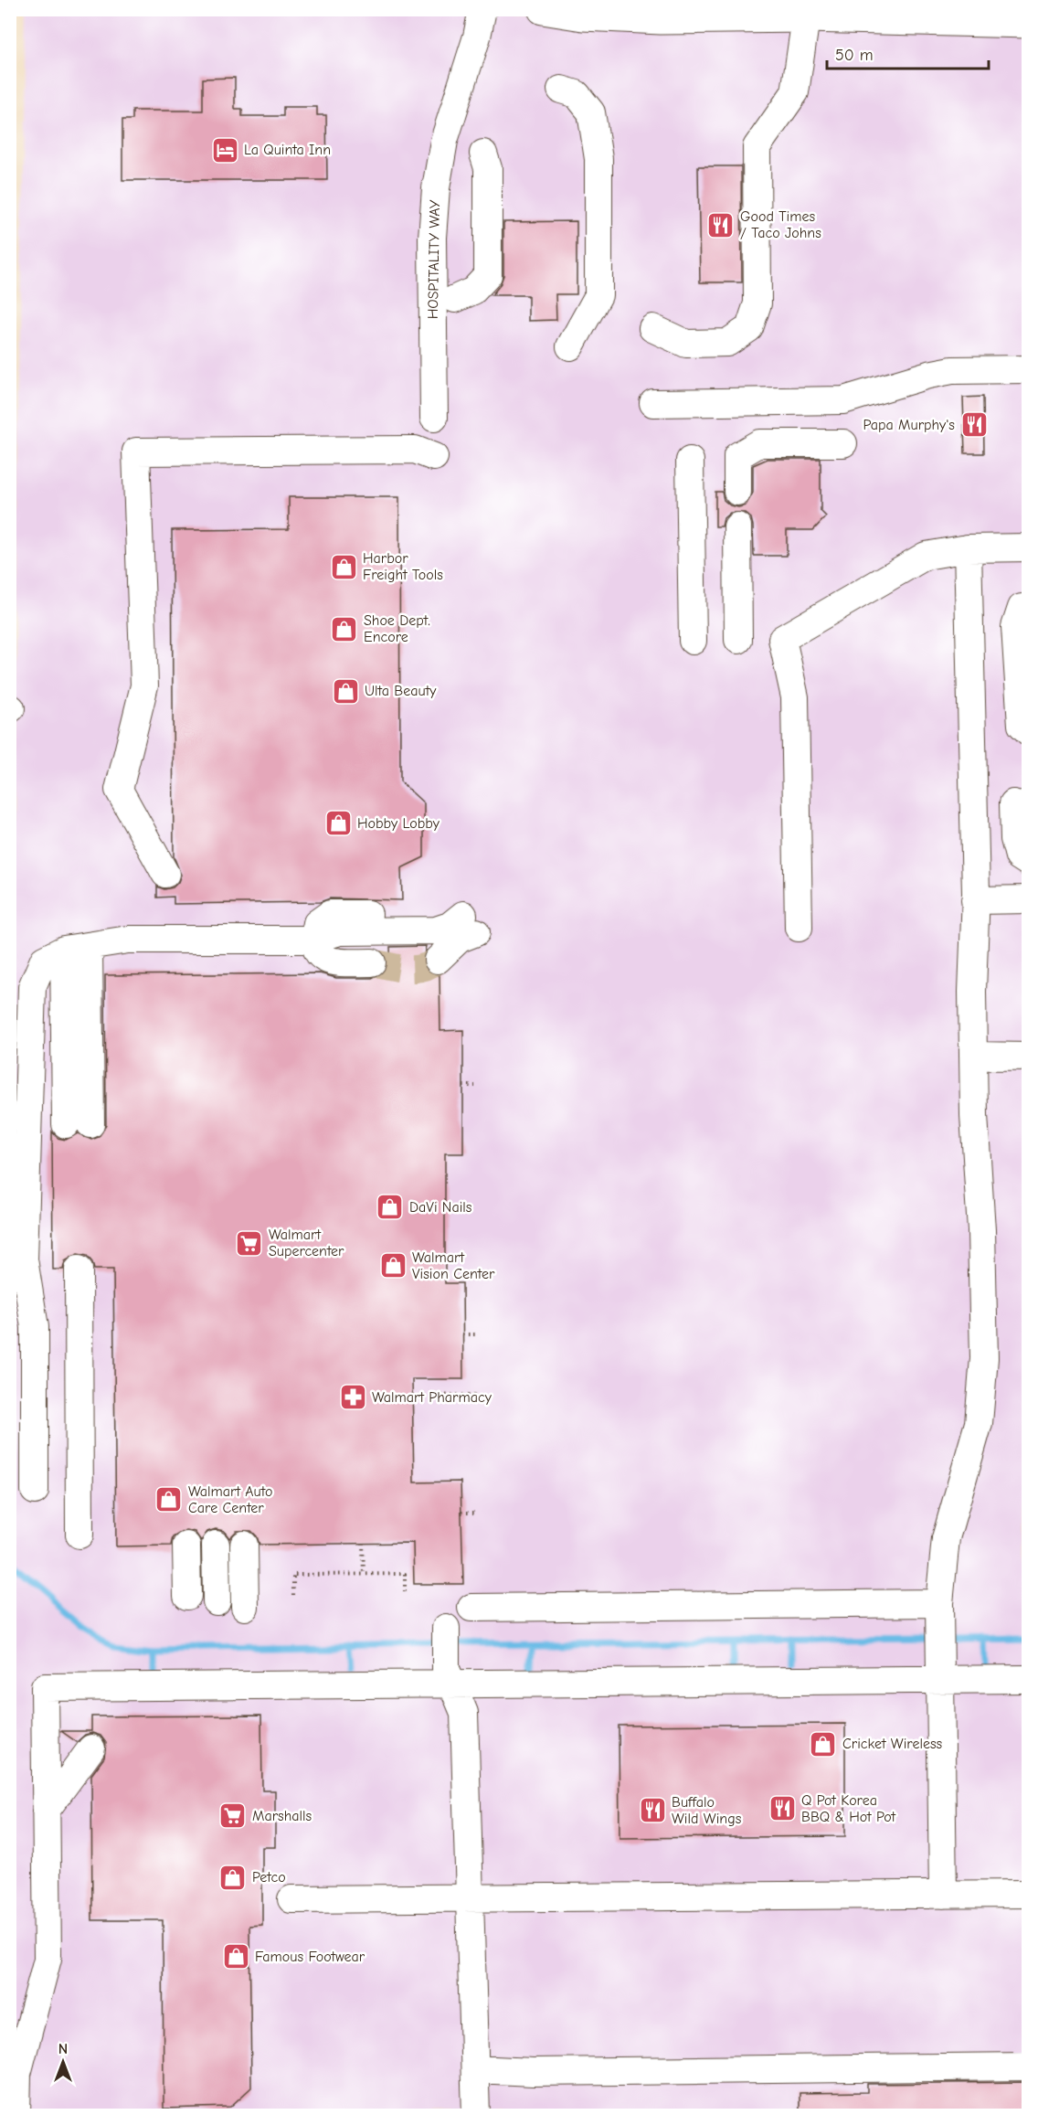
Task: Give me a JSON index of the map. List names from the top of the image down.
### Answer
{
  "streets": {
    "street": ["HOSPITALITY WAY"]
  },
  "places": {
    "hotel": ["La Quinta Inn"],
    "restaurant": [
      "Good Times / Taco Johns",
      "Papa Murphy's",
      "Q Pot Korea BBQ & Hot Pot",
      "Buffalo Wild Wings"
    ],
    "shop": [
      "Harbor Freight Tools",
      "Shoe Dept. Encore",
      "Ulta Beauty",
      "Hobby Lobby",
      "DaVi Nails",
      "Walmart Vision Center",
      "Walmart Auto Care Center",
      "Cricket Wireless",
      "Petco",
      "Famous Footwear"
    ],
    "supermarket": ["Walmart Supercenter", "Marshalls"],
    "pharmacy": ["Walmart Pharmacy"]
  },
  "scale_bar": "50 m",
  "north": "top"
}
